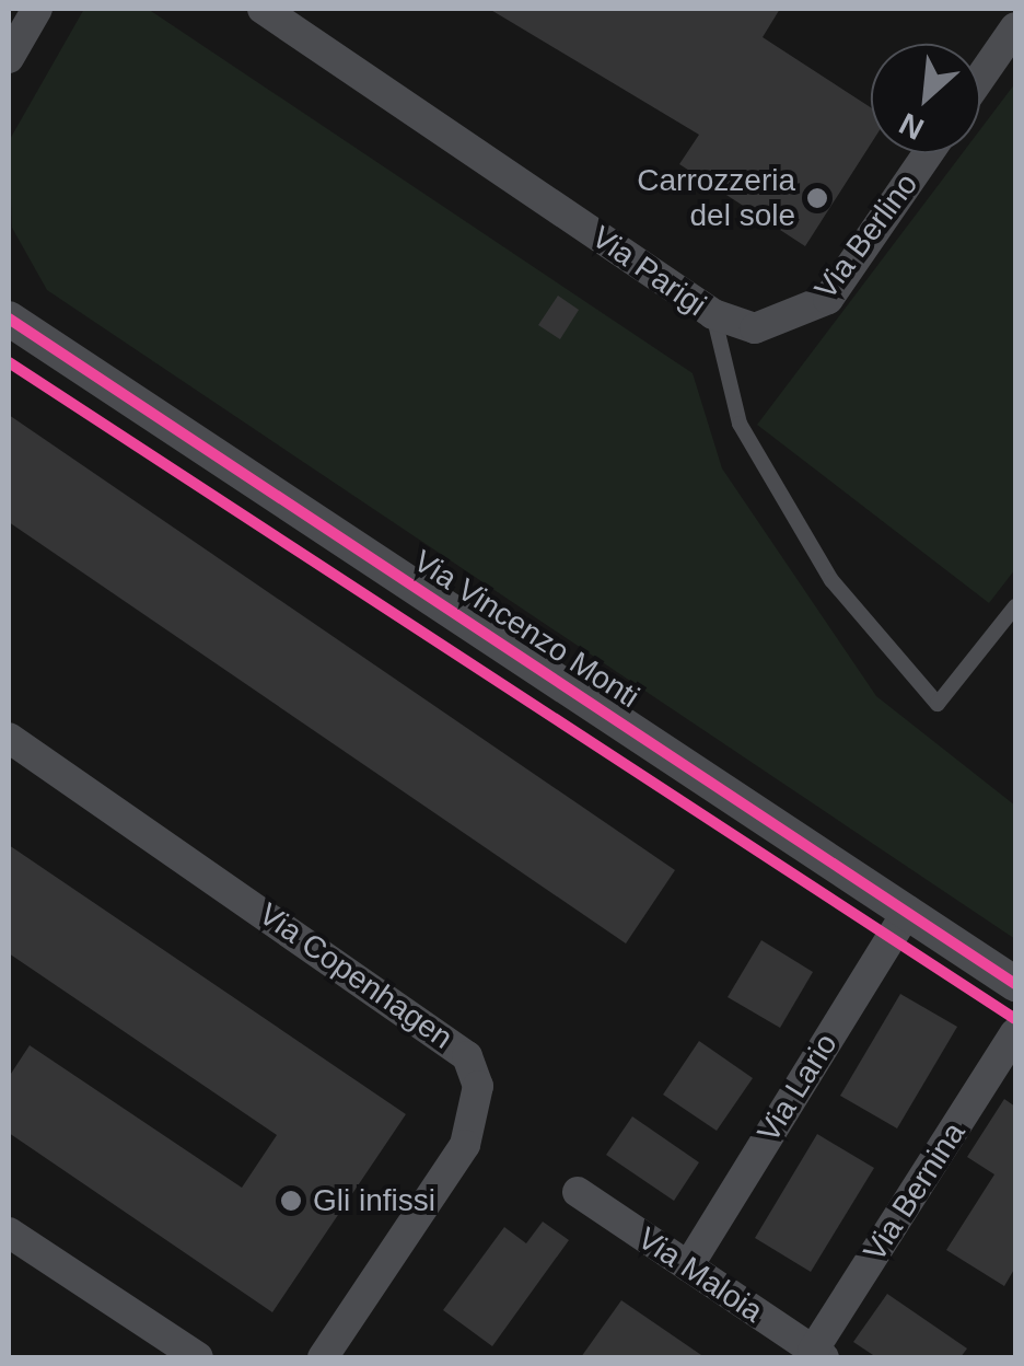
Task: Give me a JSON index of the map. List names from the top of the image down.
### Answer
{
  "streets": {
    "street": [
      "Via Berlino",
      "Via Parigi",
      "Via Vincenzo Monti",
      "Via Copenhagen",
      "Via Lario",
      "Via Bernina",
      "Via Maloia"
    ]
  },
  "crossings": [
    ["Via Berlino", "Via Parigi"],
    ["Via Vincenzo Monti", "Via Lario"],
    ["Via Lario", "Via Maloia"],
    ["Via Bernina", "Via Maloia"]
  ],
  "places": ["Carrozzeria del sole", "Gli infissi"],
  "north": "bottom left"
}
